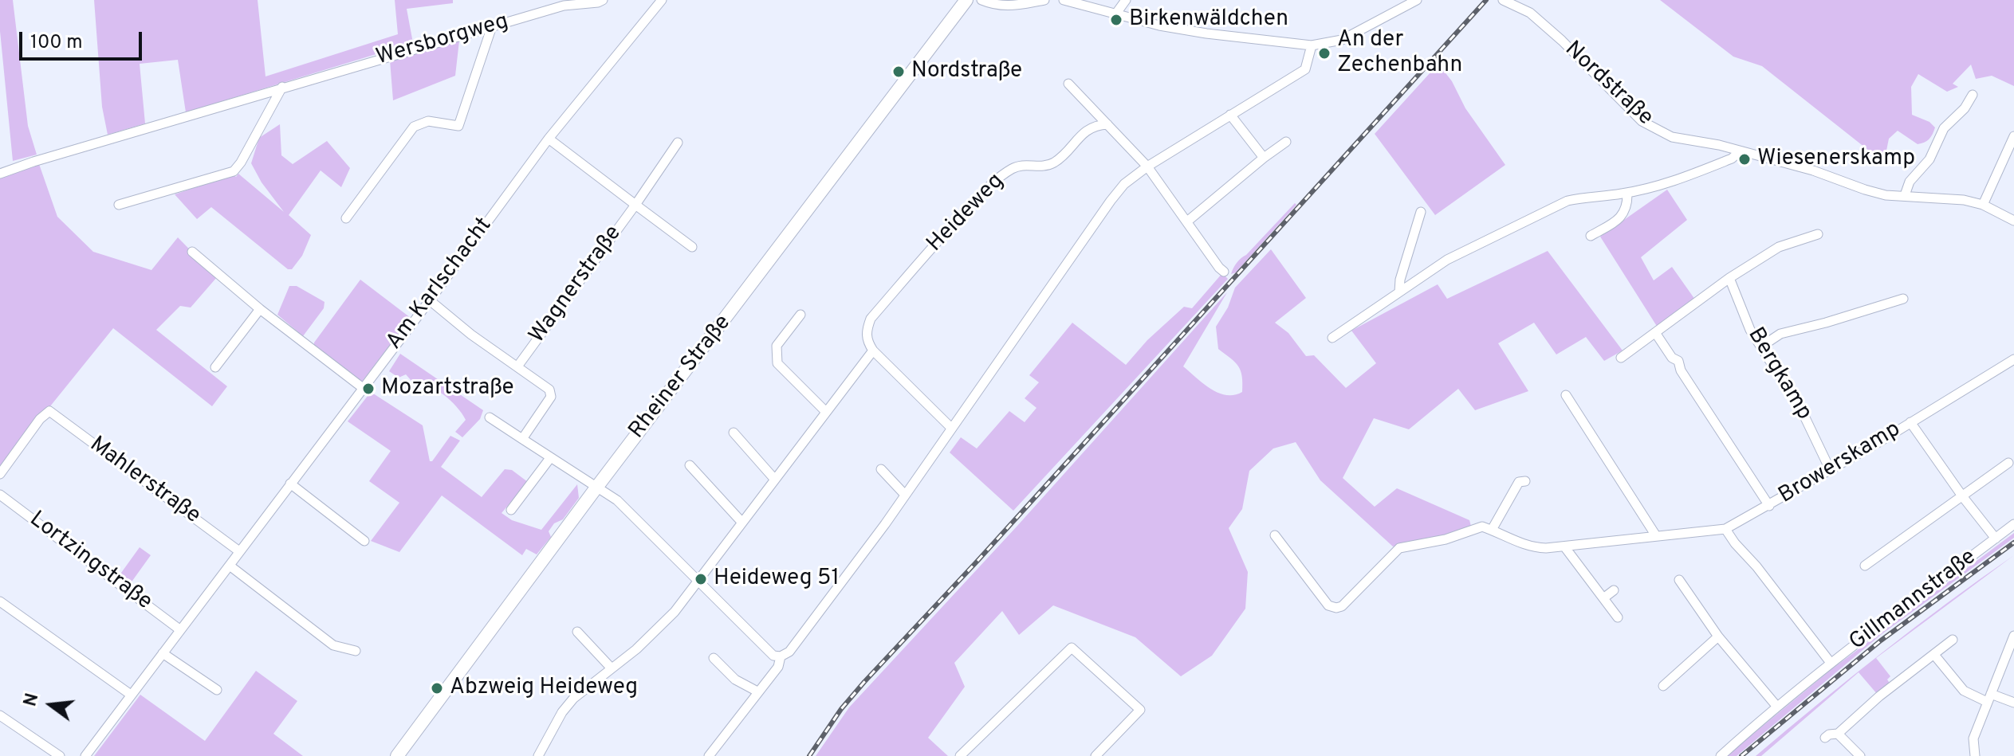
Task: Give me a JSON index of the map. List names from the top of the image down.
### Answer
{
  "streets": {
    "main road": ["Rheiner Straße"],
    "street": [
      "Wersborgweg",
      "Nordstraße",
      "Heideweg",
      "Am Karlschacht",
      "Wagnerstraße",
      "Bergkamp",
      "Browerskamp",
      "Mahlerstraße",
      "Lortzingstraße",
      "Gillmannstraße"
    ]
  },
  "crossings": [
    ["Am Karlschacht", "Wagnerstraße"],
    ["Am Karlschacht", "Mahlerstraße"],
    ["Am Karlschacht", "Lortzingstraße"],
    ["Bergkamp", "Browerskamp"],
    ["Browerskamp", "Gillmannstraße"]
  ],
  "places": [
    "Birkenwäldchen",
    "An der Zechenbahn",
    "Nordstraße",
    "Wiesenerskamp",
    "Mozartstraße",
    "Heideweg 51",
    "Abzweig Heideweg"
  ],
  "scale_bar": "100 m",
  "north": "left"
}
